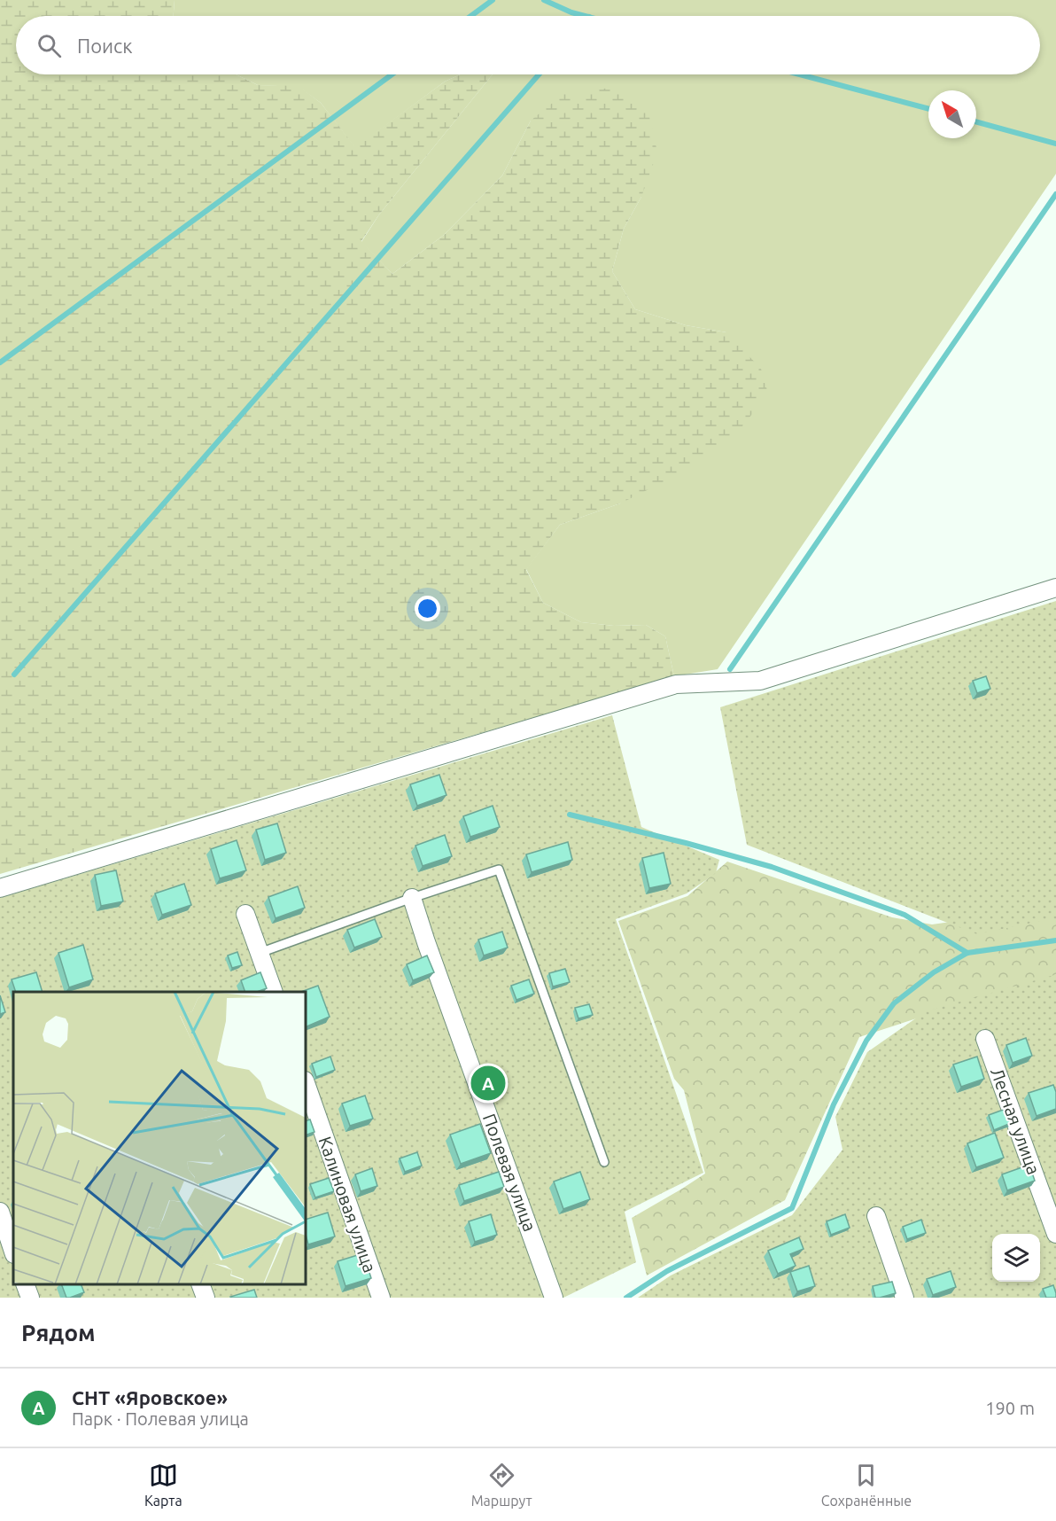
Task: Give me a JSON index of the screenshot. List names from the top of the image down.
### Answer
{
  "streets": {
    "street": ["Лесная улица", "Полевая улица", "Калиновая улица"]
  },
  "north": "top left",
  "page": {
    "search": "Поиск",
    "pins": "A",
    "heading": "Рядом",
    "list": [
      {
        "mark": "A",
        "name": "СНТ «Яровское»",
        "note": "Парк · Полевая улица",
        "value": "190 m"
      }
    ],
    "nav": ["Карта", "Маршрут", "Сохранённые"]
  }
}
